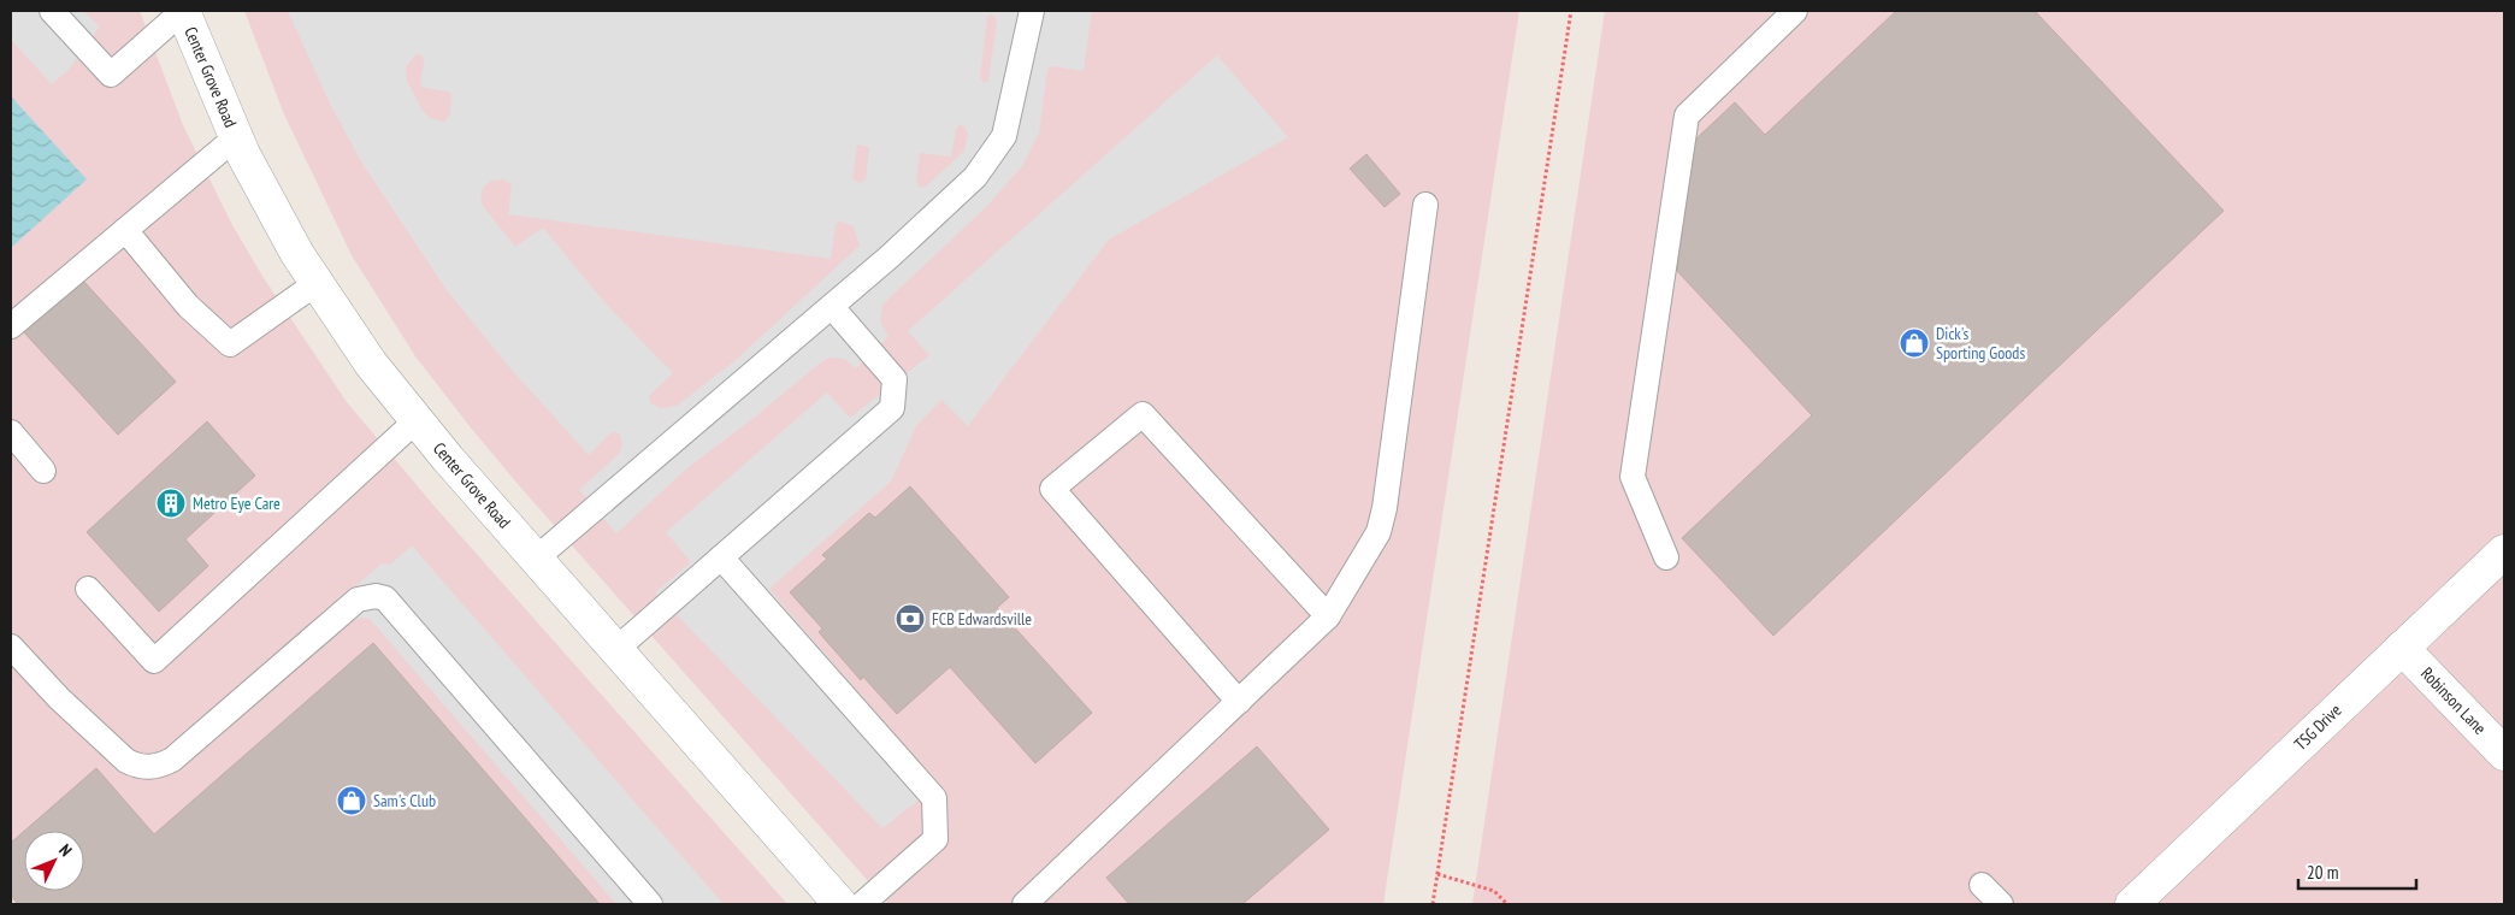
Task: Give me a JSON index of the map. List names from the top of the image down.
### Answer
{
  "streets": {
    "street": ["Center Grove Road", "Robinson Lane", "TSG Drive"]
  },
  "crossings": [
    ["Robinson Lane", "TSG Drive"]
  ],
  "places": {
    "shop": ["Dick's Sporting Goods", "Sam's Club"],
    "building": ["Metro Eye Care"],
    "bank": ["FCB Edwardsville"]
  },
  "scale_bar": "20 m",
  "north": "top right"
}
